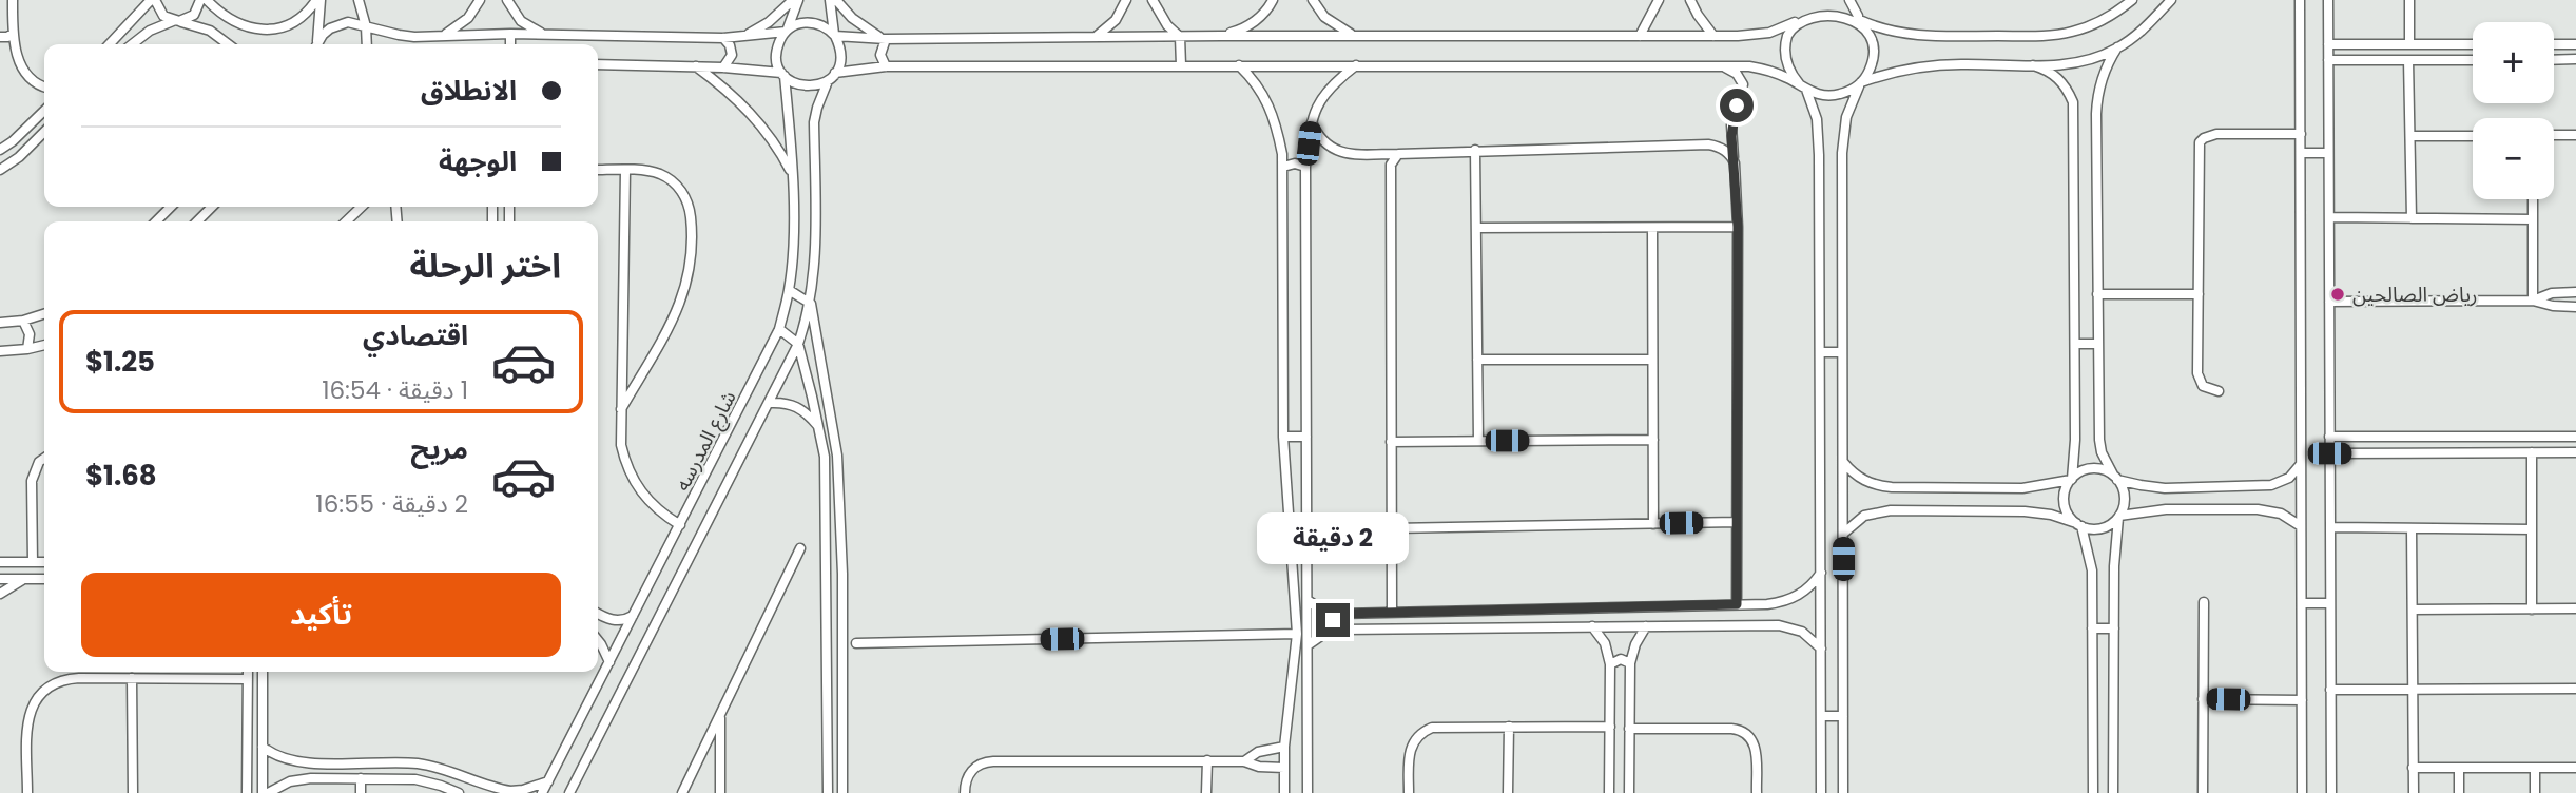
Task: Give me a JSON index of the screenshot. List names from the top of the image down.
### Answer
{
  "streets": {
    "street": ["شارع المدرسه"]
  },
  "places": ["رياض الصالحين"],
  "page": {
    "map_buttons": ["+", "−"],
    "banner": ["الانطلاق", "الوجهة"],
    "heading": "اختر الرحلة",
    "list": [
      {
        "name": "اقتصادي",
        "note": "1 دقيقة · 16:54",
        "value": "$1.25"
      },
      {
        "name": "مريح",
        "note": "2 دقيقة · 16:55",
        "value": "$1.68"
      }
    ],
    "bubble": "2 دقيقة",
    "buttons": "تأكيد"
  }
}
